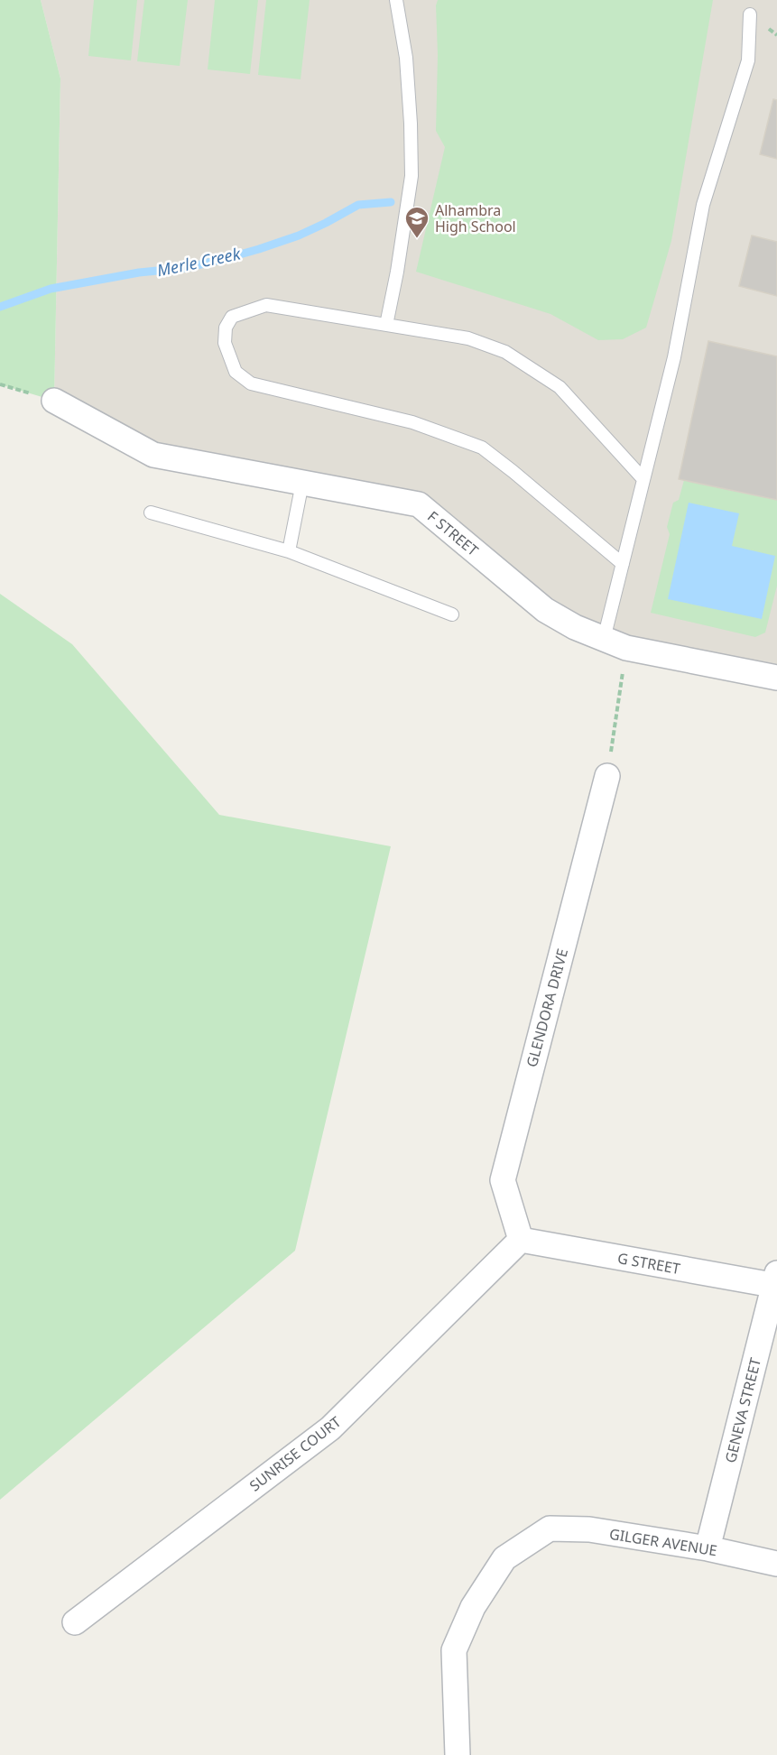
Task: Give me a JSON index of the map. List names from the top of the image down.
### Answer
{
  "streets": {
    "street": [
      "F STREET",
      "GLENDORA DRIVE",
      "G STREET",
      "GENEVA STREET",
      "SUNRISE COURT",
      "GILGER AVENUE"
    ]
  },
  "crossings": [
    ["GLENDORA DRIVE", "G STREET"],
    ["GLENDORA DRIVE", "SUNRISE COURT"],
    ["G STREET", "GENEVA STREET"],
    ["G STREET", "SUNRISE COURT"],
    ["GENEVA STREET", "GILGER AVENUE"]
  ],
  "water": ["Merle Creek"],
  "places": {
    "school or university": ["Alhambra High School"]
  }
}
